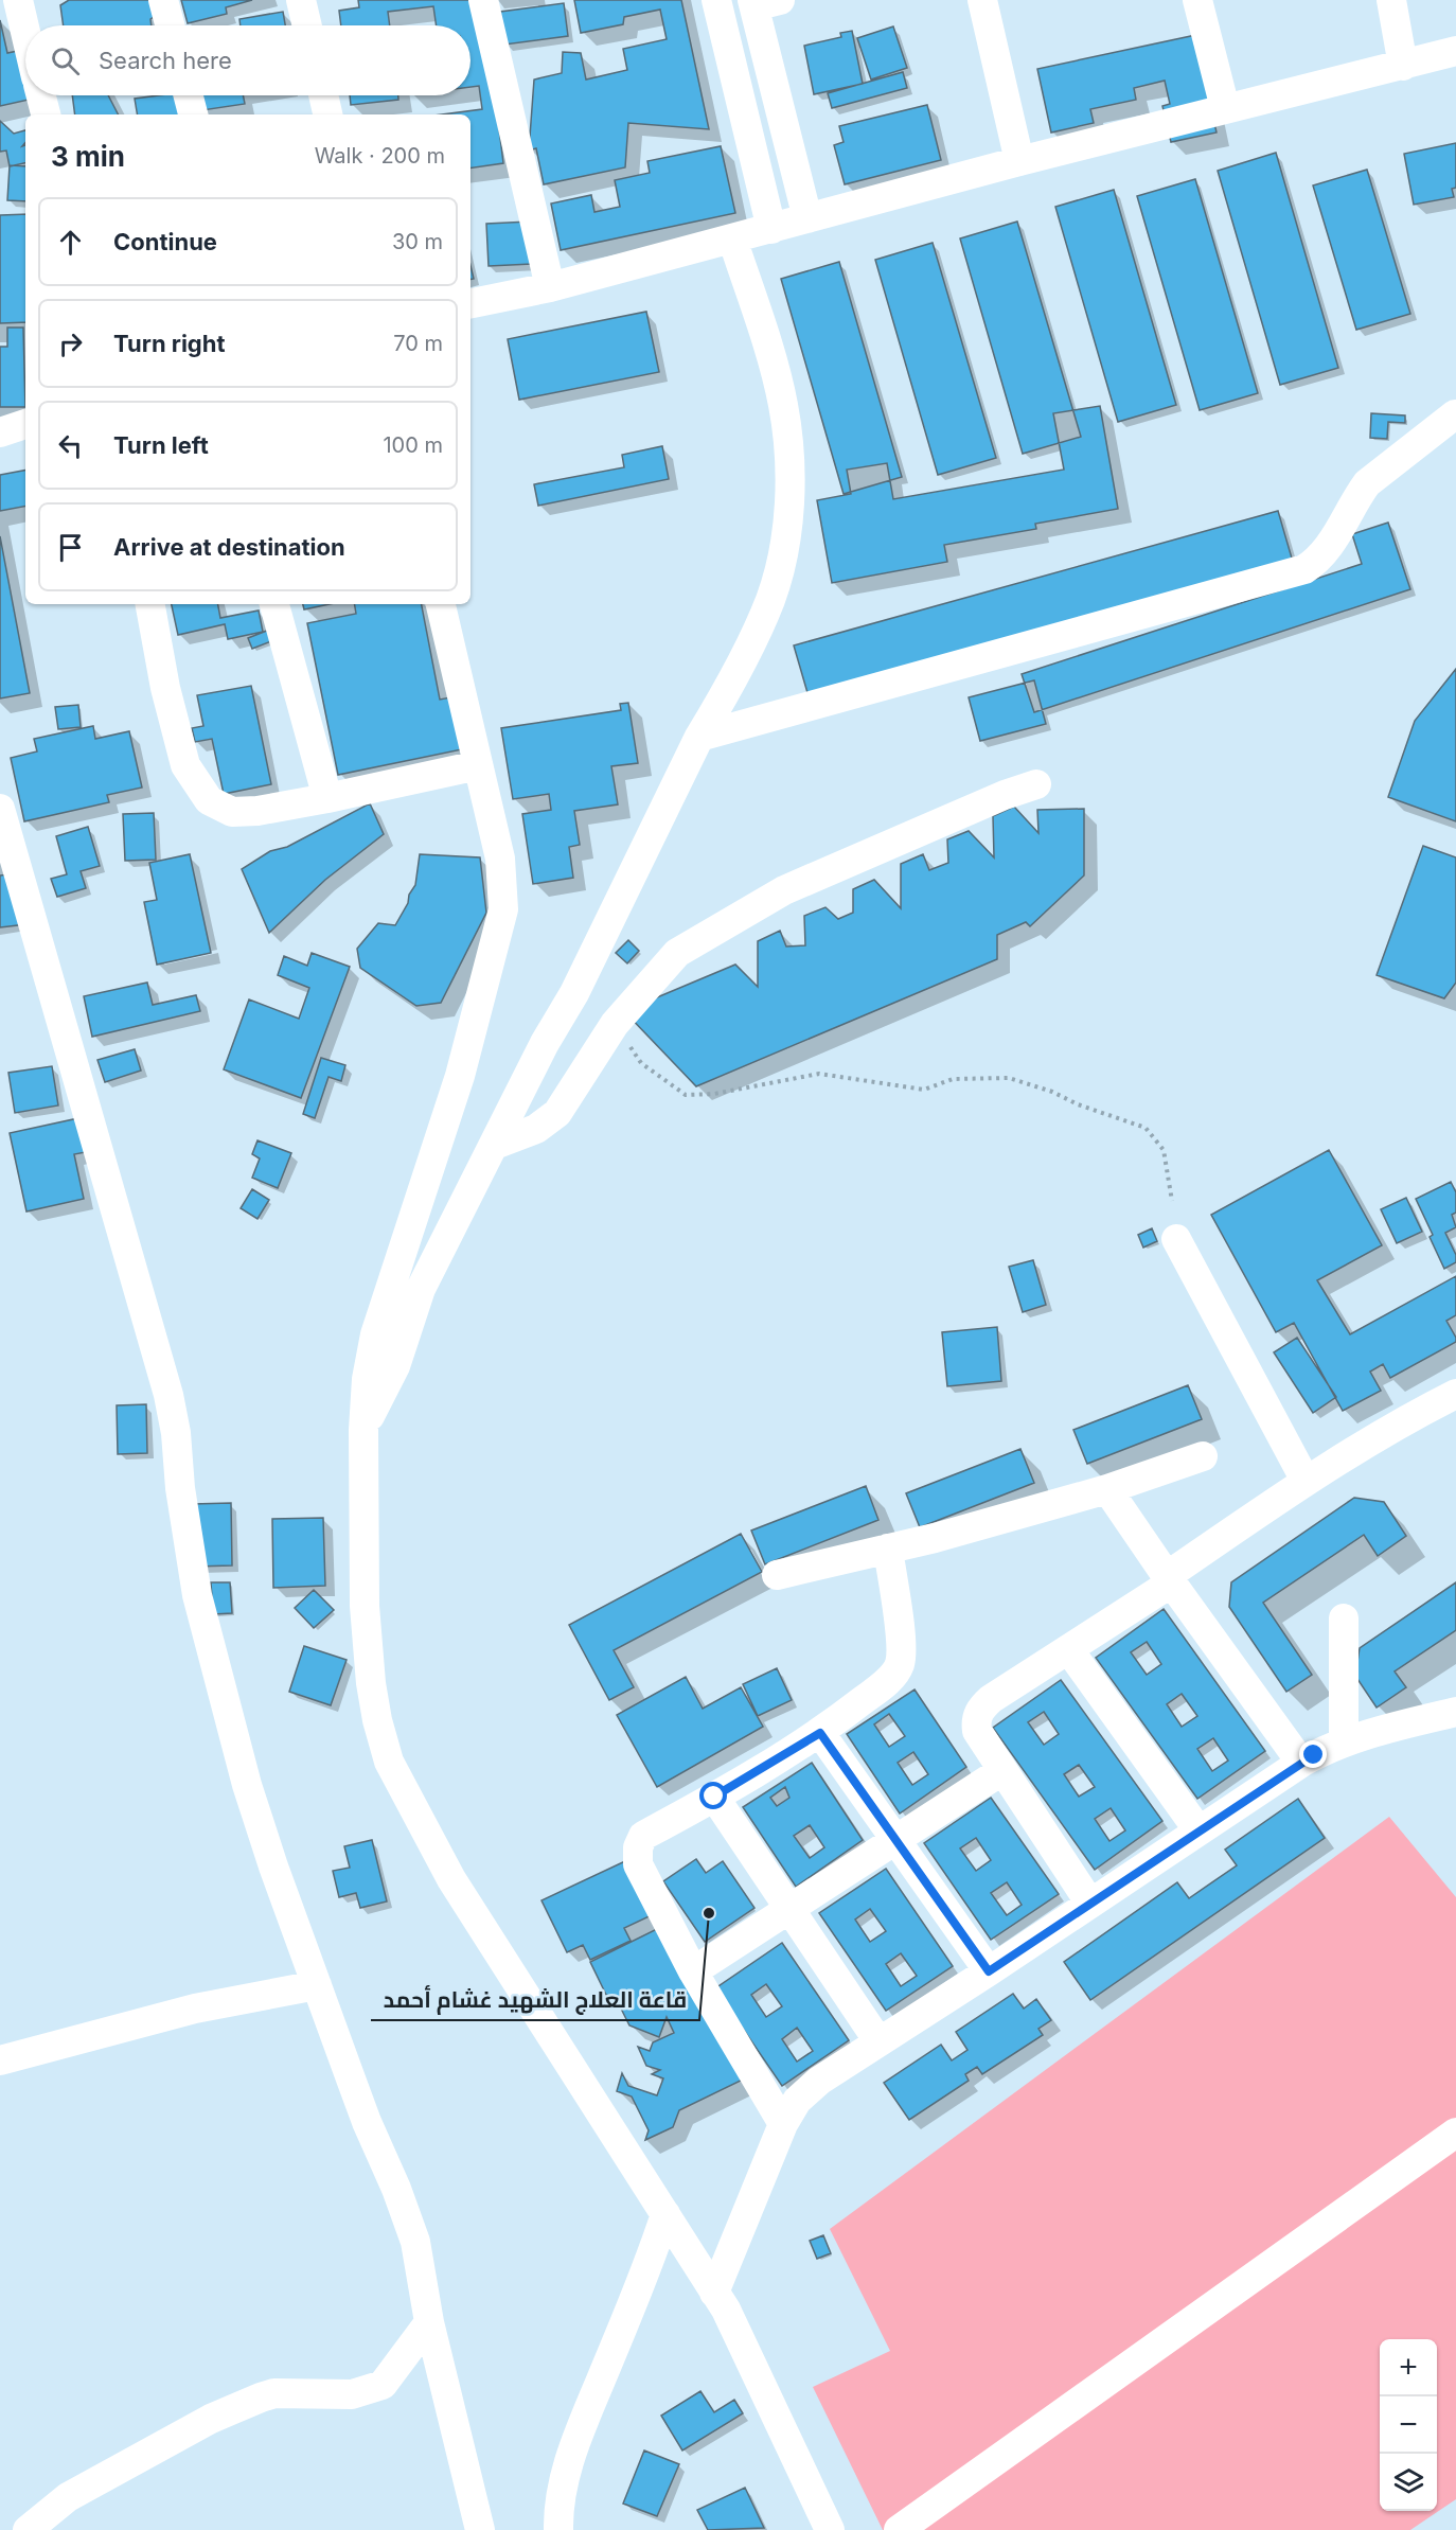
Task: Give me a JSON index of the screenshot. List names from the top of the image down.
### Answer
{
  "places": ["قاعة العلاج الشهيد غشام أحمد"],
  "page": {
    "search": "Search here",
    "heading": ["3 min", "Walk · 200 m"],
    "list": [
      ["Continue", "30 m"],
      ["Turn right", "70 m"],
      ["Turn left", "100 m"],
      "Arrive at destination"
    ],
    "map_buttons": ["+", "−"]
  }
}
